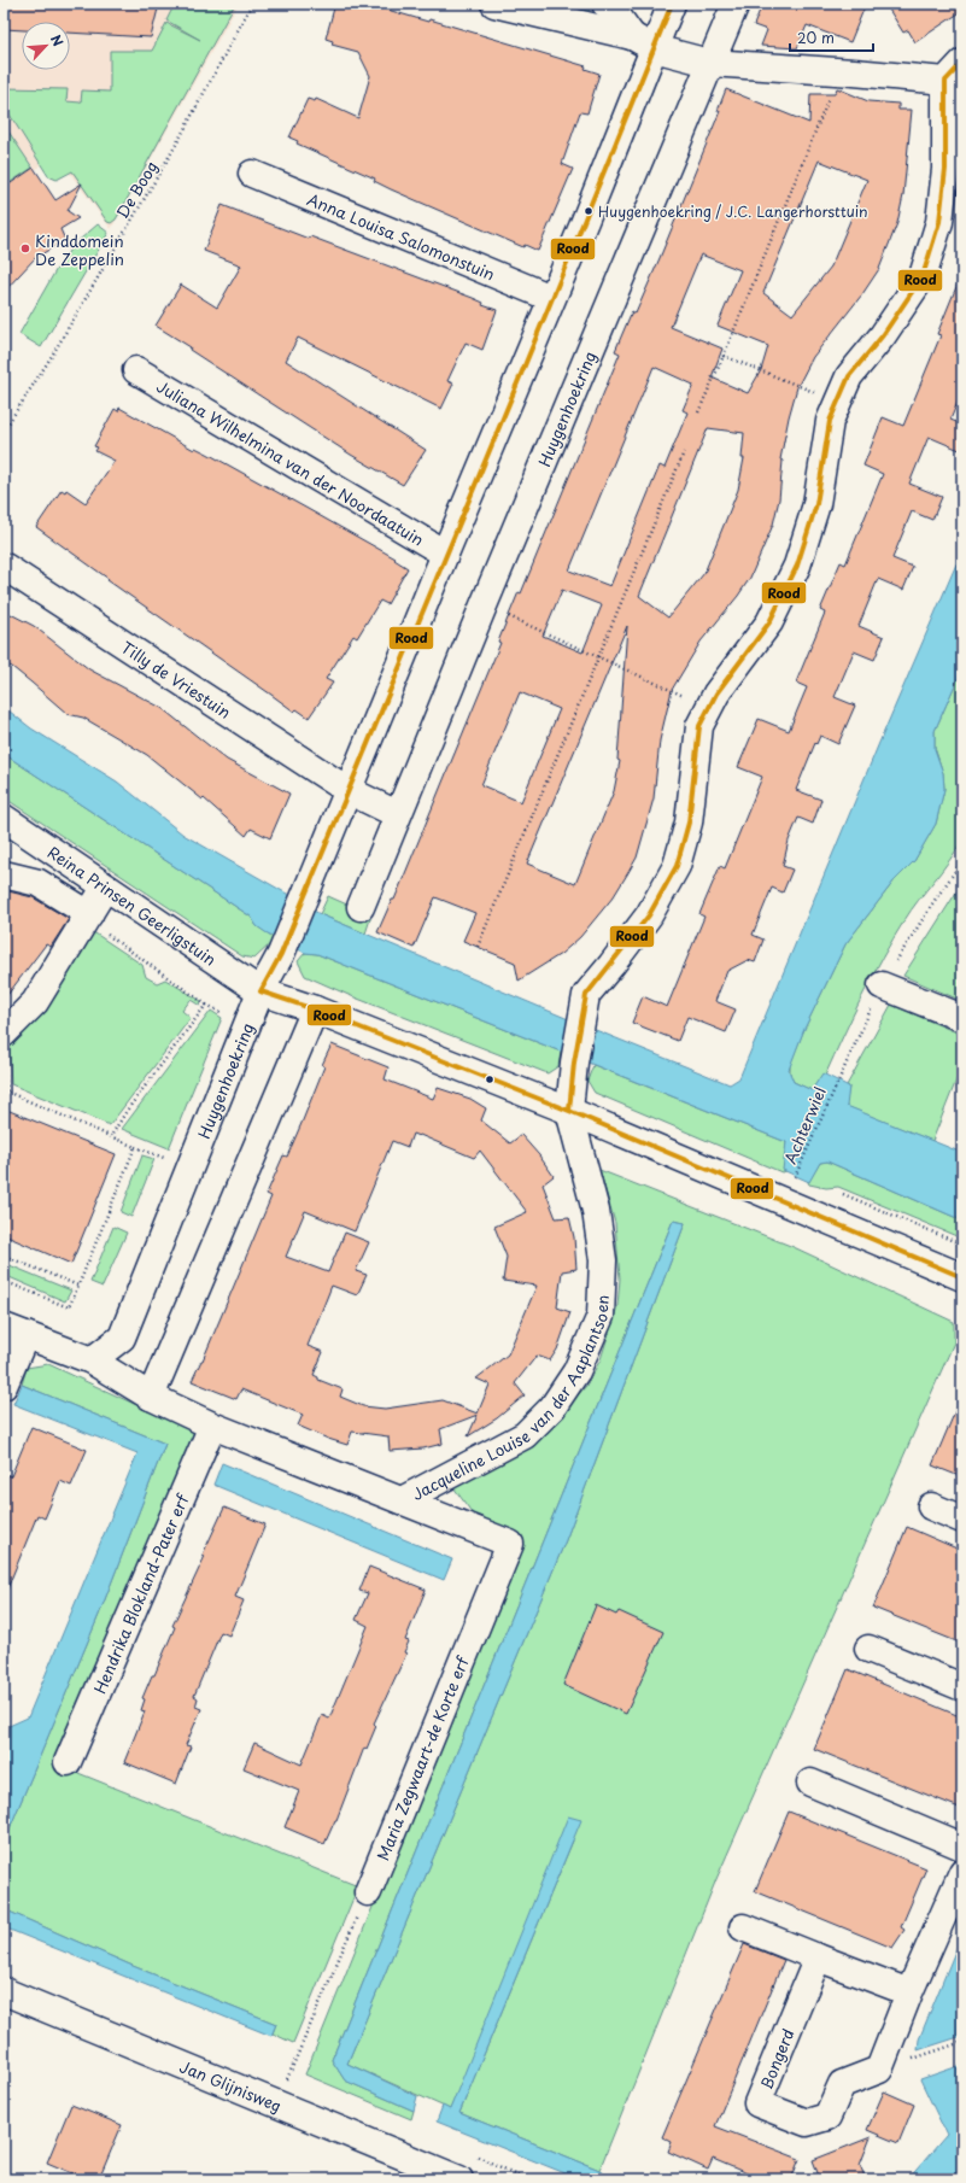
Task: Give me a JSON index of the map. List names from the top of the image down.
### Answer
{
  "streets": {
    "street": [
      "Anna Louisa Salomonstuin",
      "Huygenhoekring",
      "Juliana Wilhelmina van der Noordaatuin",
      "Tilly de Vriestuin",
      "Reina Prinsen Geerligstuin",
      "Jacqueline Louise van der Aaplantsoen",
      "Hendrika Blokland-Pater erf",
      "Maria Zegwaart-de Korte erf",
      "Bongerd",
      "Jan Glijnisweg"
    ],
    "path": ["De Boog", "Achterwiel"]
  },
  "crossings": [
    ["Anna Louisa Salomonstuin", "Huygenhoekring"],
    ["Huygenhoekring", "Juliana Wilhelmina van der Noordaatuin"],
    ["Huygenhoekring", "Tilly de Vriestuin"],
    ["Huygenhoekring", "Reina Prinsen Geerligstuin"],
    ["Reina Prinsen Geerligstuin", "Jacqueline Louise van der Aaplantsoen"],
    ["Jacqueline Louise van der Aaplantsoen", "Hendrika Blokland-Pater erf"],
    ["Jacqueline Louise van der Aaplantsoen", "Maria Zegwaart-de Korte erf"]
  ],
  "places": ["Huygenhoekring / J.C. Langerhorsttuin", "Kinddomein De Zeppelin"],
  "lines": ["transit line Rood"],
  "scale_bar": "20 m",
  "north": "top right"
}
